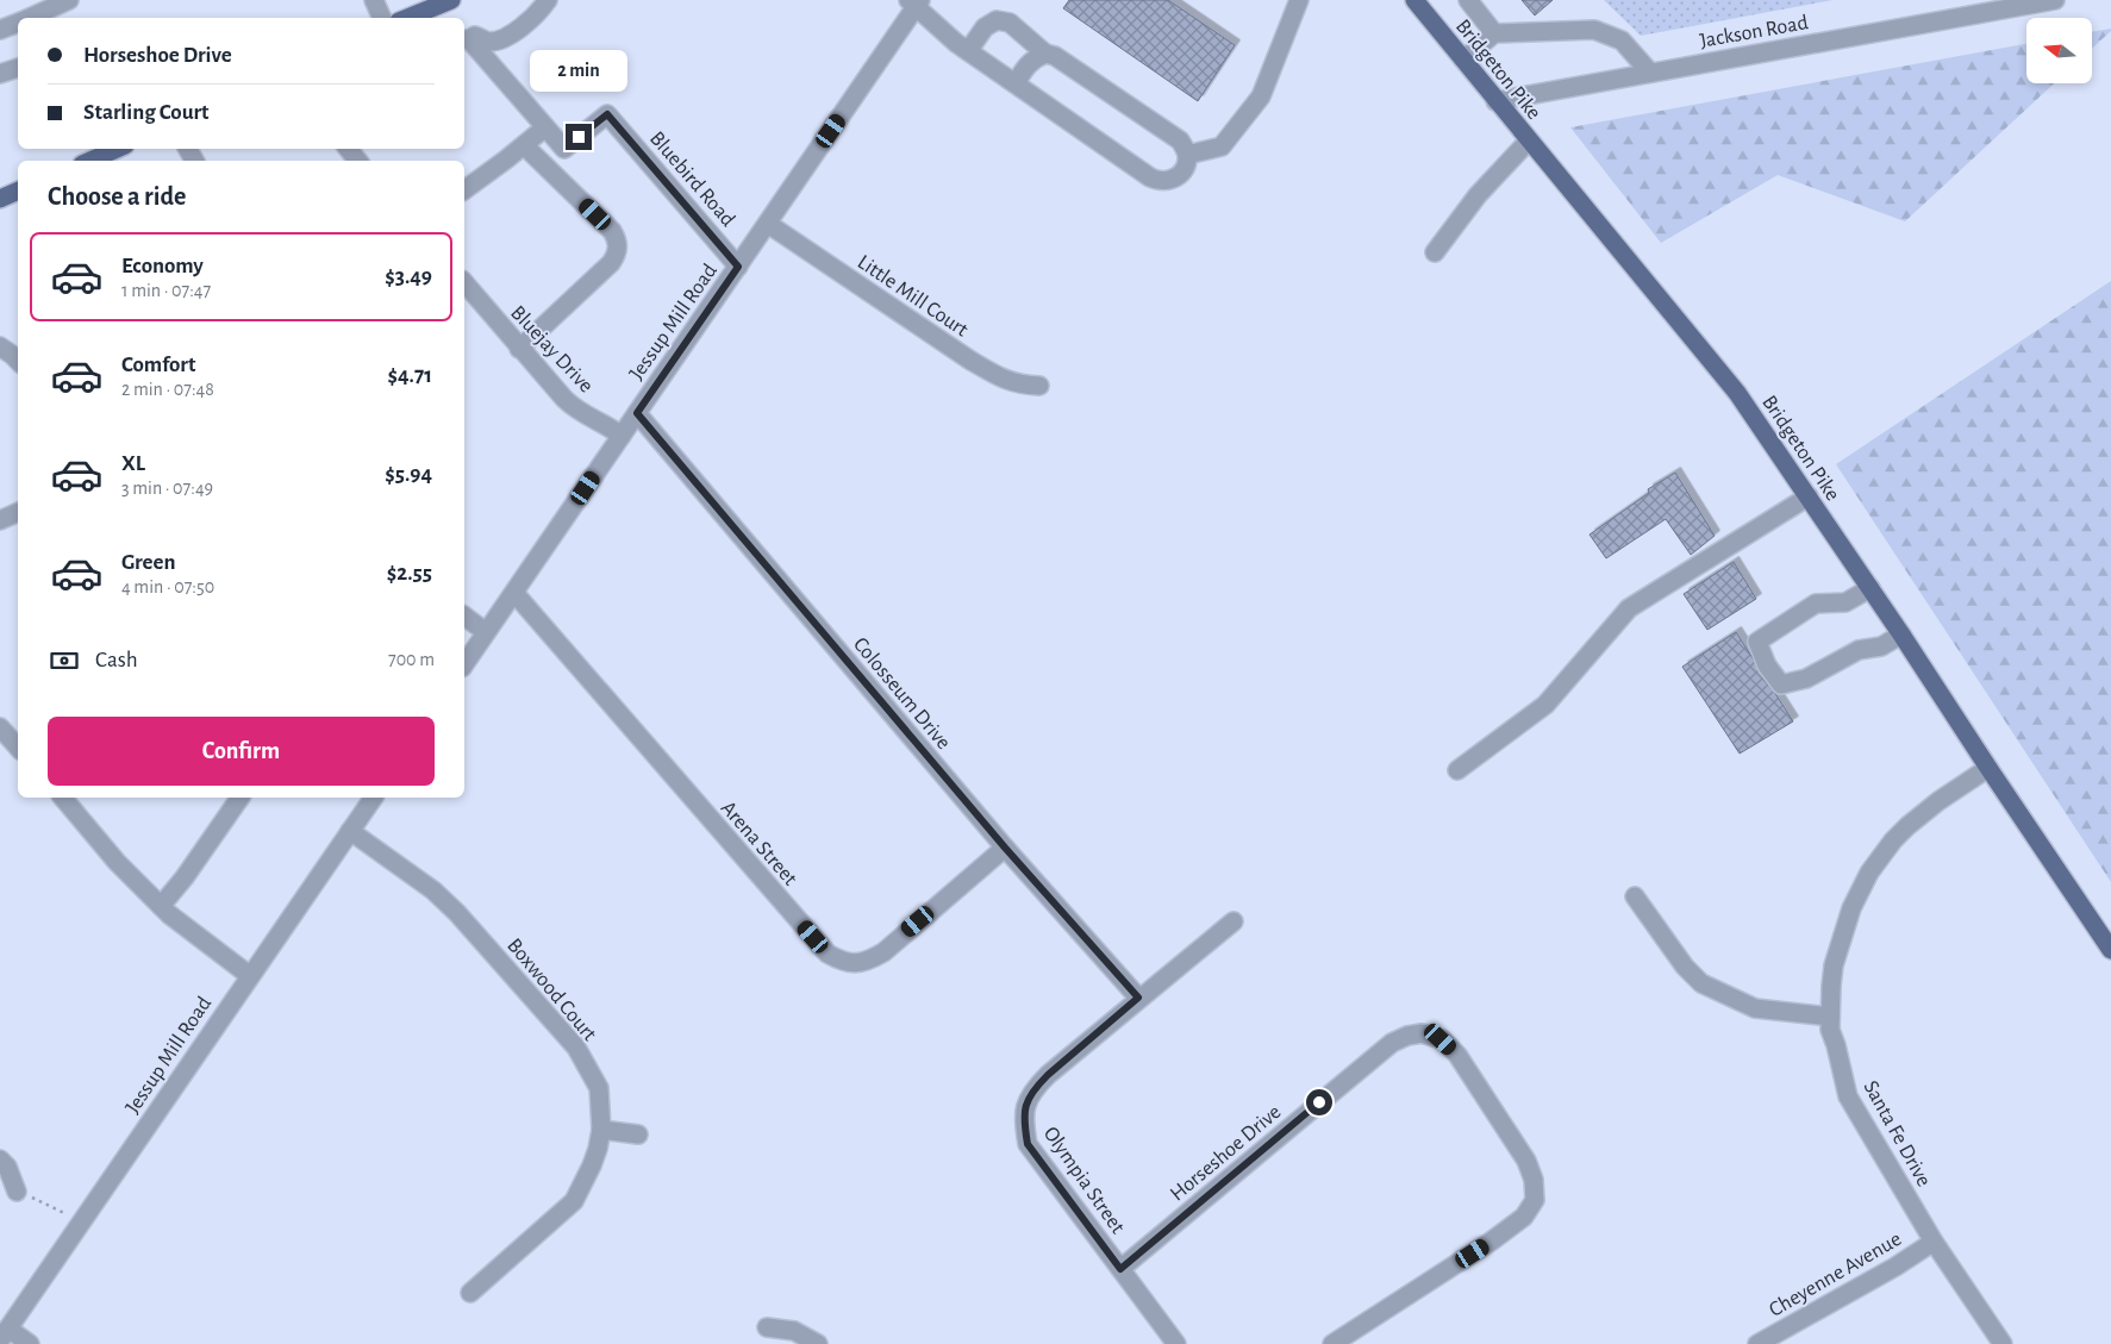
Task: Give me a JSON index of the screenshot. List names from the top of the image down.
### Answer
{
  "streets": {
    "main road": ["Bridgeton Pike"],
    "street": [
      "Jackson Road",
      "Bluebird Road",
      "Little Mill Court",
      "Jessup Mill Road",
      "Bluejay Drive",
      "Colosseum Drive",
      "Arena Street",
      "Boxwood Court",
      "Santa Fe Drive",
      "Horseshoe Drive",
      "Olympia Street",
      "Cheyenne Avenue"
    ]
  },
  "crossings": [
    ["Jackson Road", "Bridgeton Pike"],
    ["Bridgeton Pike", "Santa Fe Drive"],
    ["Bluebird Road", "Jessup Mill Road"],
    ["Little Mill Court", "Jessup Mill Road"],
    ["Jessup Mill Road", "Bluejay Drive"],
    ["Jessup Mill Road", "Colosseum Drive"],
    ["Jessup Mill Road", "Arena Street"],
    ["Jessup Mill Road", "Boxwood Court"],
    ["Colosseum Drive", "Arena Street"],
    ["Colosseum Drive", "Olympia Street"],
    ["Santa Fe Drive", "Cheyenne Avenue"],
    ["Horseshoe Drive", "Olympia Street"]
  ],
  "north": "left",
  "page": {
    "banner": ["Horseshoe Drive", "Starling Court"],
    "bubble": "2 min",
    "heading": "Choose a ride",
    "list": [
      {
        "name": "Economy",
        "note": "1 min · 07:47",
        "value": "$3.49"
      },
      {
        "name": "Comfort",
        "note": "2 min · 07:48",
        "value": "$4.71"
      },
      {
        "name": "XL",
        "note": "3 min · 07:49",
        "value": "$5.94"
      },
      {
        "name": "Green",
        "note": "4 min · 07:50",
        "value": "$2.55"
      }
    ],
    "pay": ["Cash", "700 m"],
    "buttons": "Confirm"
  }
}
